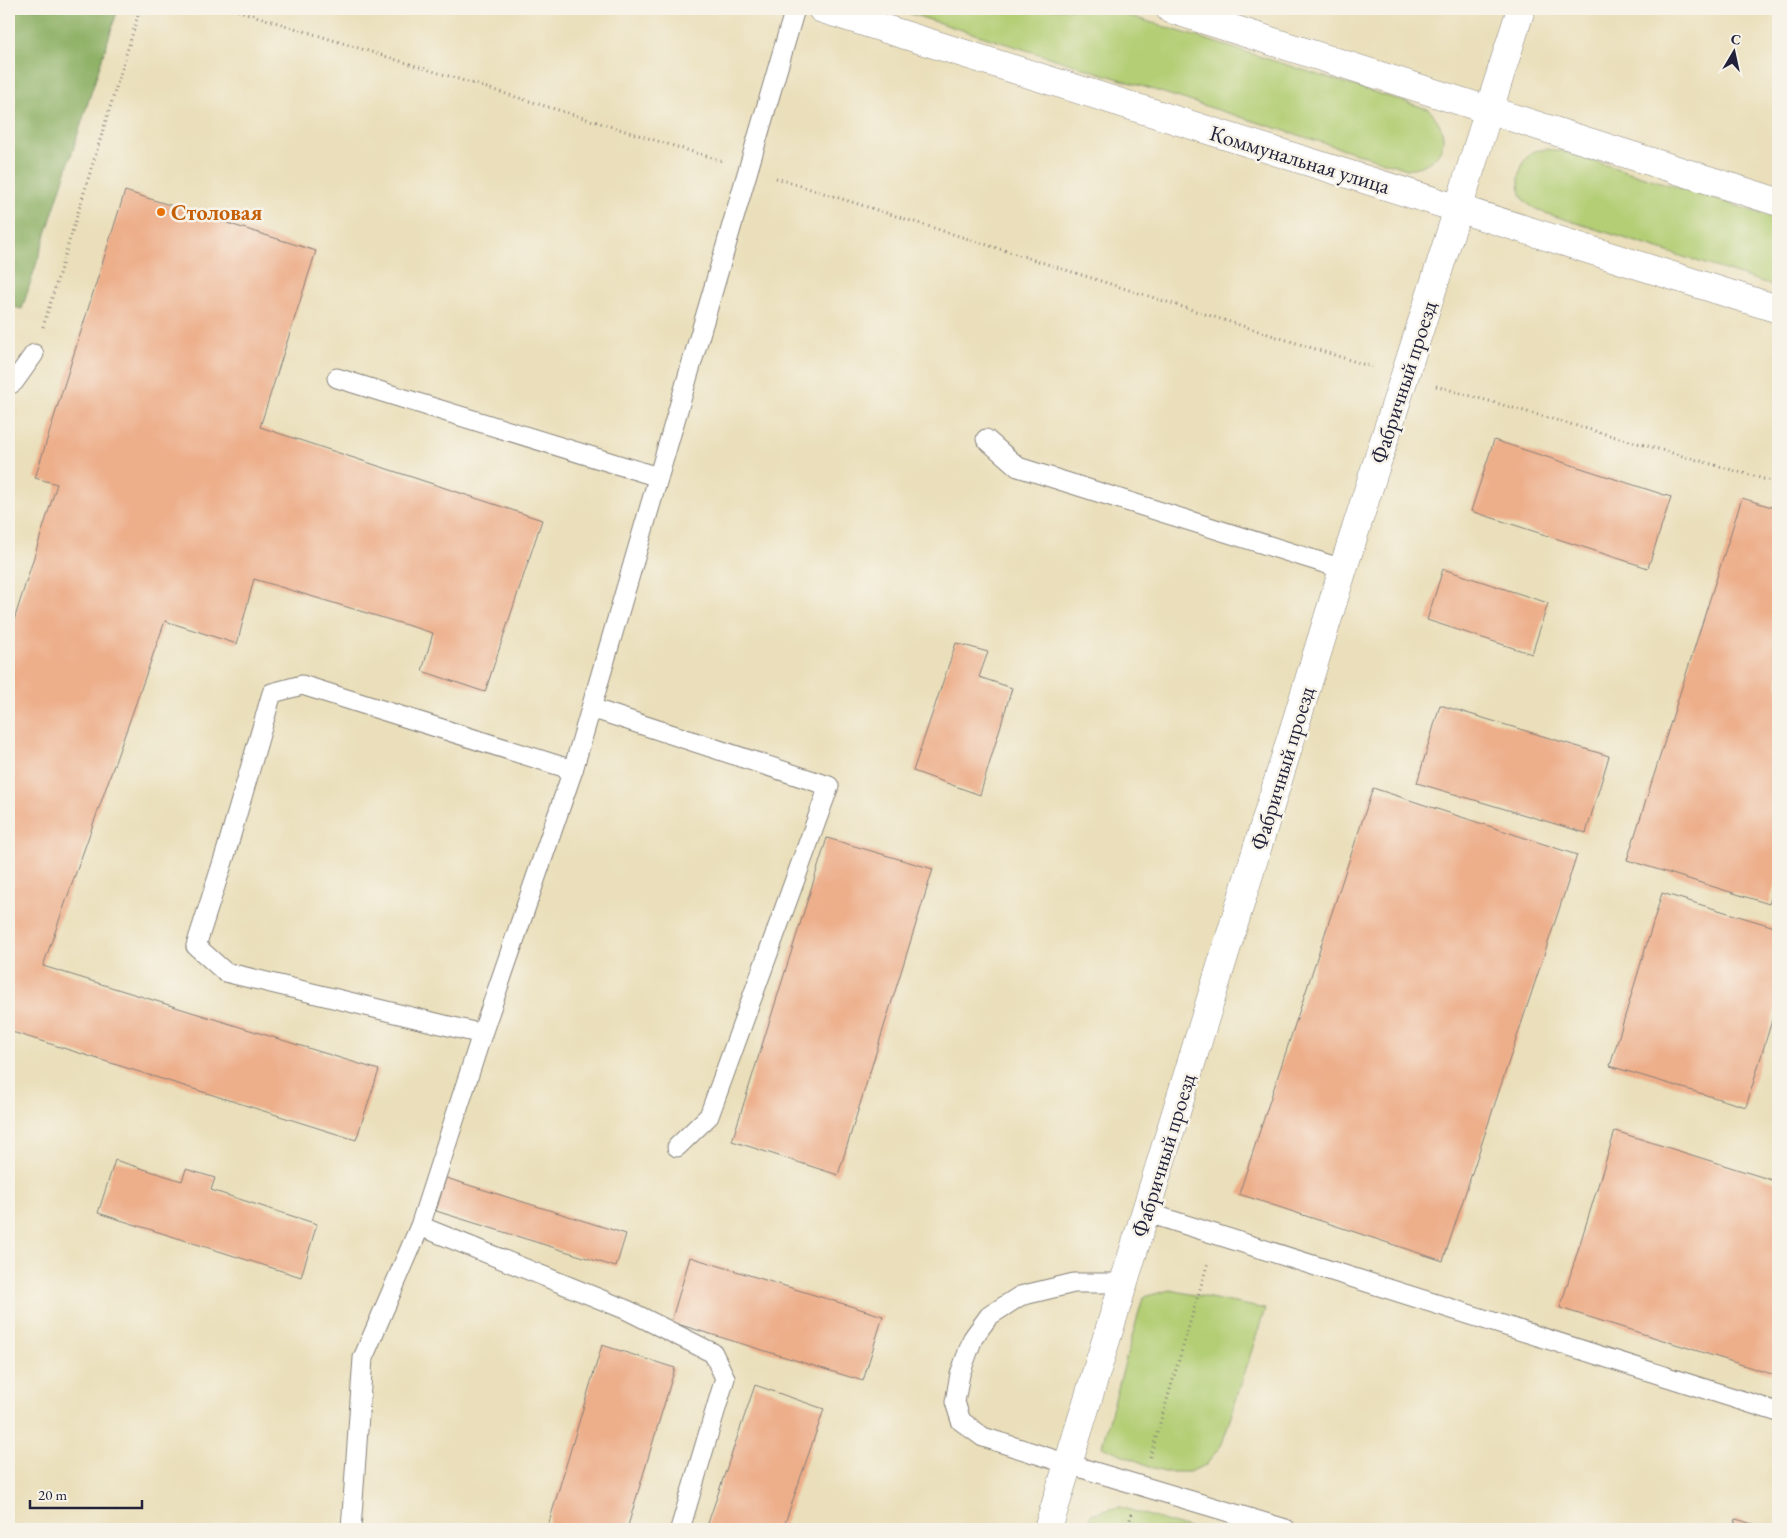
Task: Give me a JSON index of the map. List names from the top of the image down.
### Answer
{
  "streets": {
    "main road": ["Коммунальная улица", "Фабричный проезд"]
  },
  "crossings": [
    ["Коммунальная улица", "Фабричный проезд"]
  ],
  "places": ["Столовая"],
  "scale_bar": "20 m",
  "north": "top"
}
